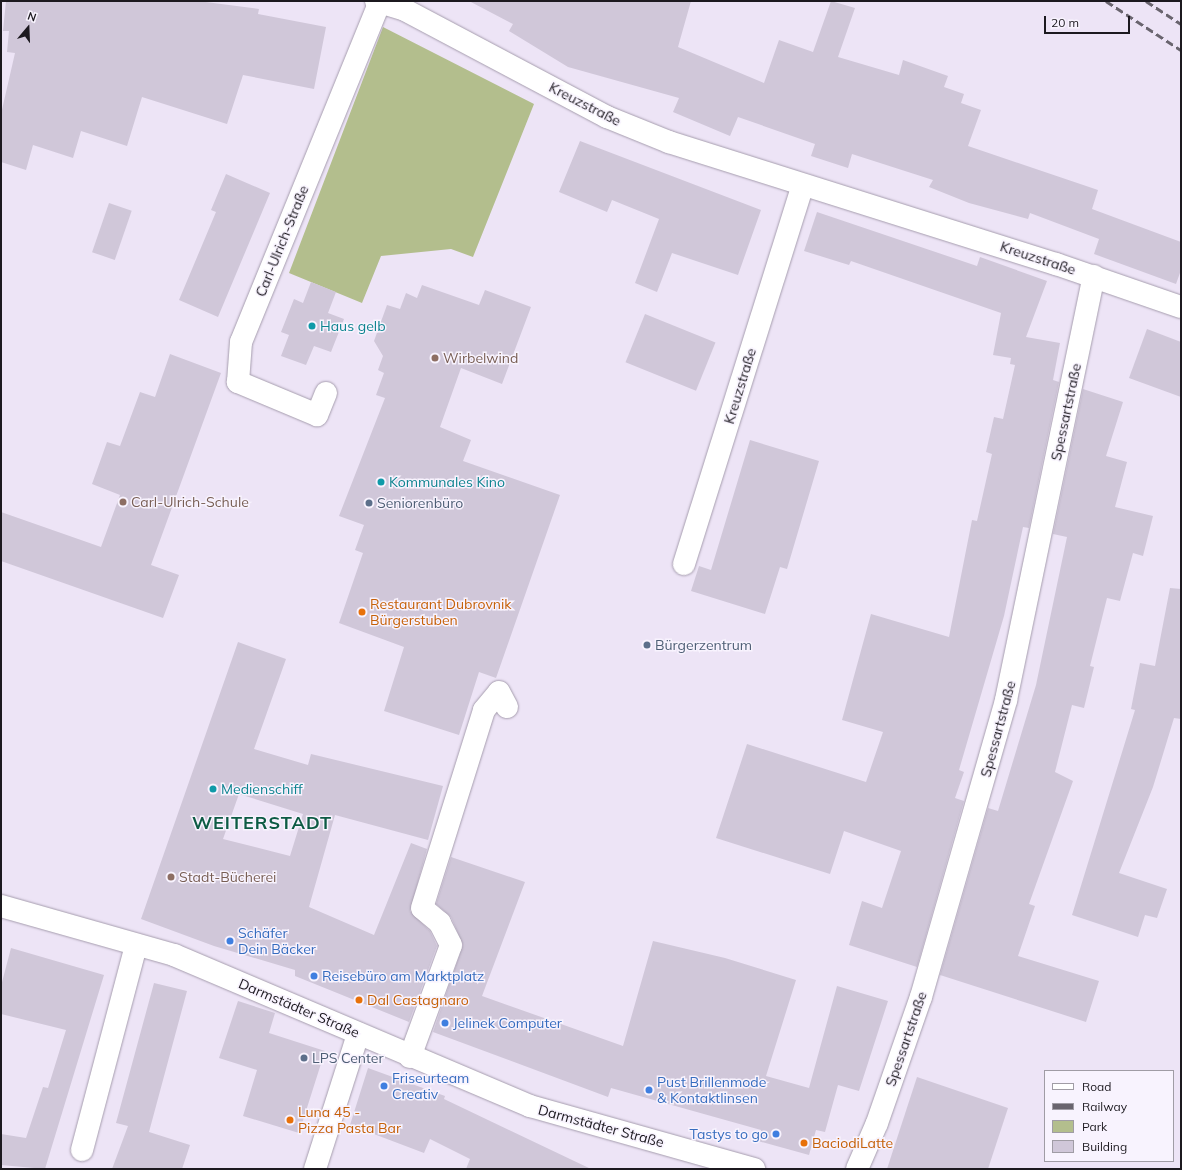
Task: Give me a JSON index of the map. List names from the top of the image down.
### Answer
{
  "streets": {
    "street": [
      "Kreuzstraße",
      "Carl-Ulrich-Straße",
      "Spessartstraße",
      "Darmstädter Straße"
    ]
  },
  "crossings": [
    ["Kreuzstraße", "Carl-Ulrich-Straße"],
    ["Kreuzstraße", "Spessartstraße"]
  ],
  "districts": ["WEITERSTADT"],
  "places": [
    "Haus gelb",
    "Wirbelwind",
    "Kommunales Kino",
    "Carl-Ulrich-Schule",
    "Seniorenbüro",
    "Restaurant Dubrovnik Bürgerstuben",
    "Bürgerzentrum",
    "Medienschiff",
    "Stadt-Bücherei",
    "Schäfer Dein Bäcker",
    "Reisebüro am Marktplatz",
    "Dal Castagnaro",
    "Jelinek Computer",
    "LPS Center",
    "Friseurteam Creativ",
    "Pust Brillenmode & Kontaktlinsen",
    "Luna 45 - Pizza Pasta Bar",
    "Tastys to go",
    "BaciodiLatte"
  ],
  "legend": [
    "Road",
    "Railway",
    "Park",
    "Building"
  ],
  "scale_bar": "20 m",
  "north": "top"
}
